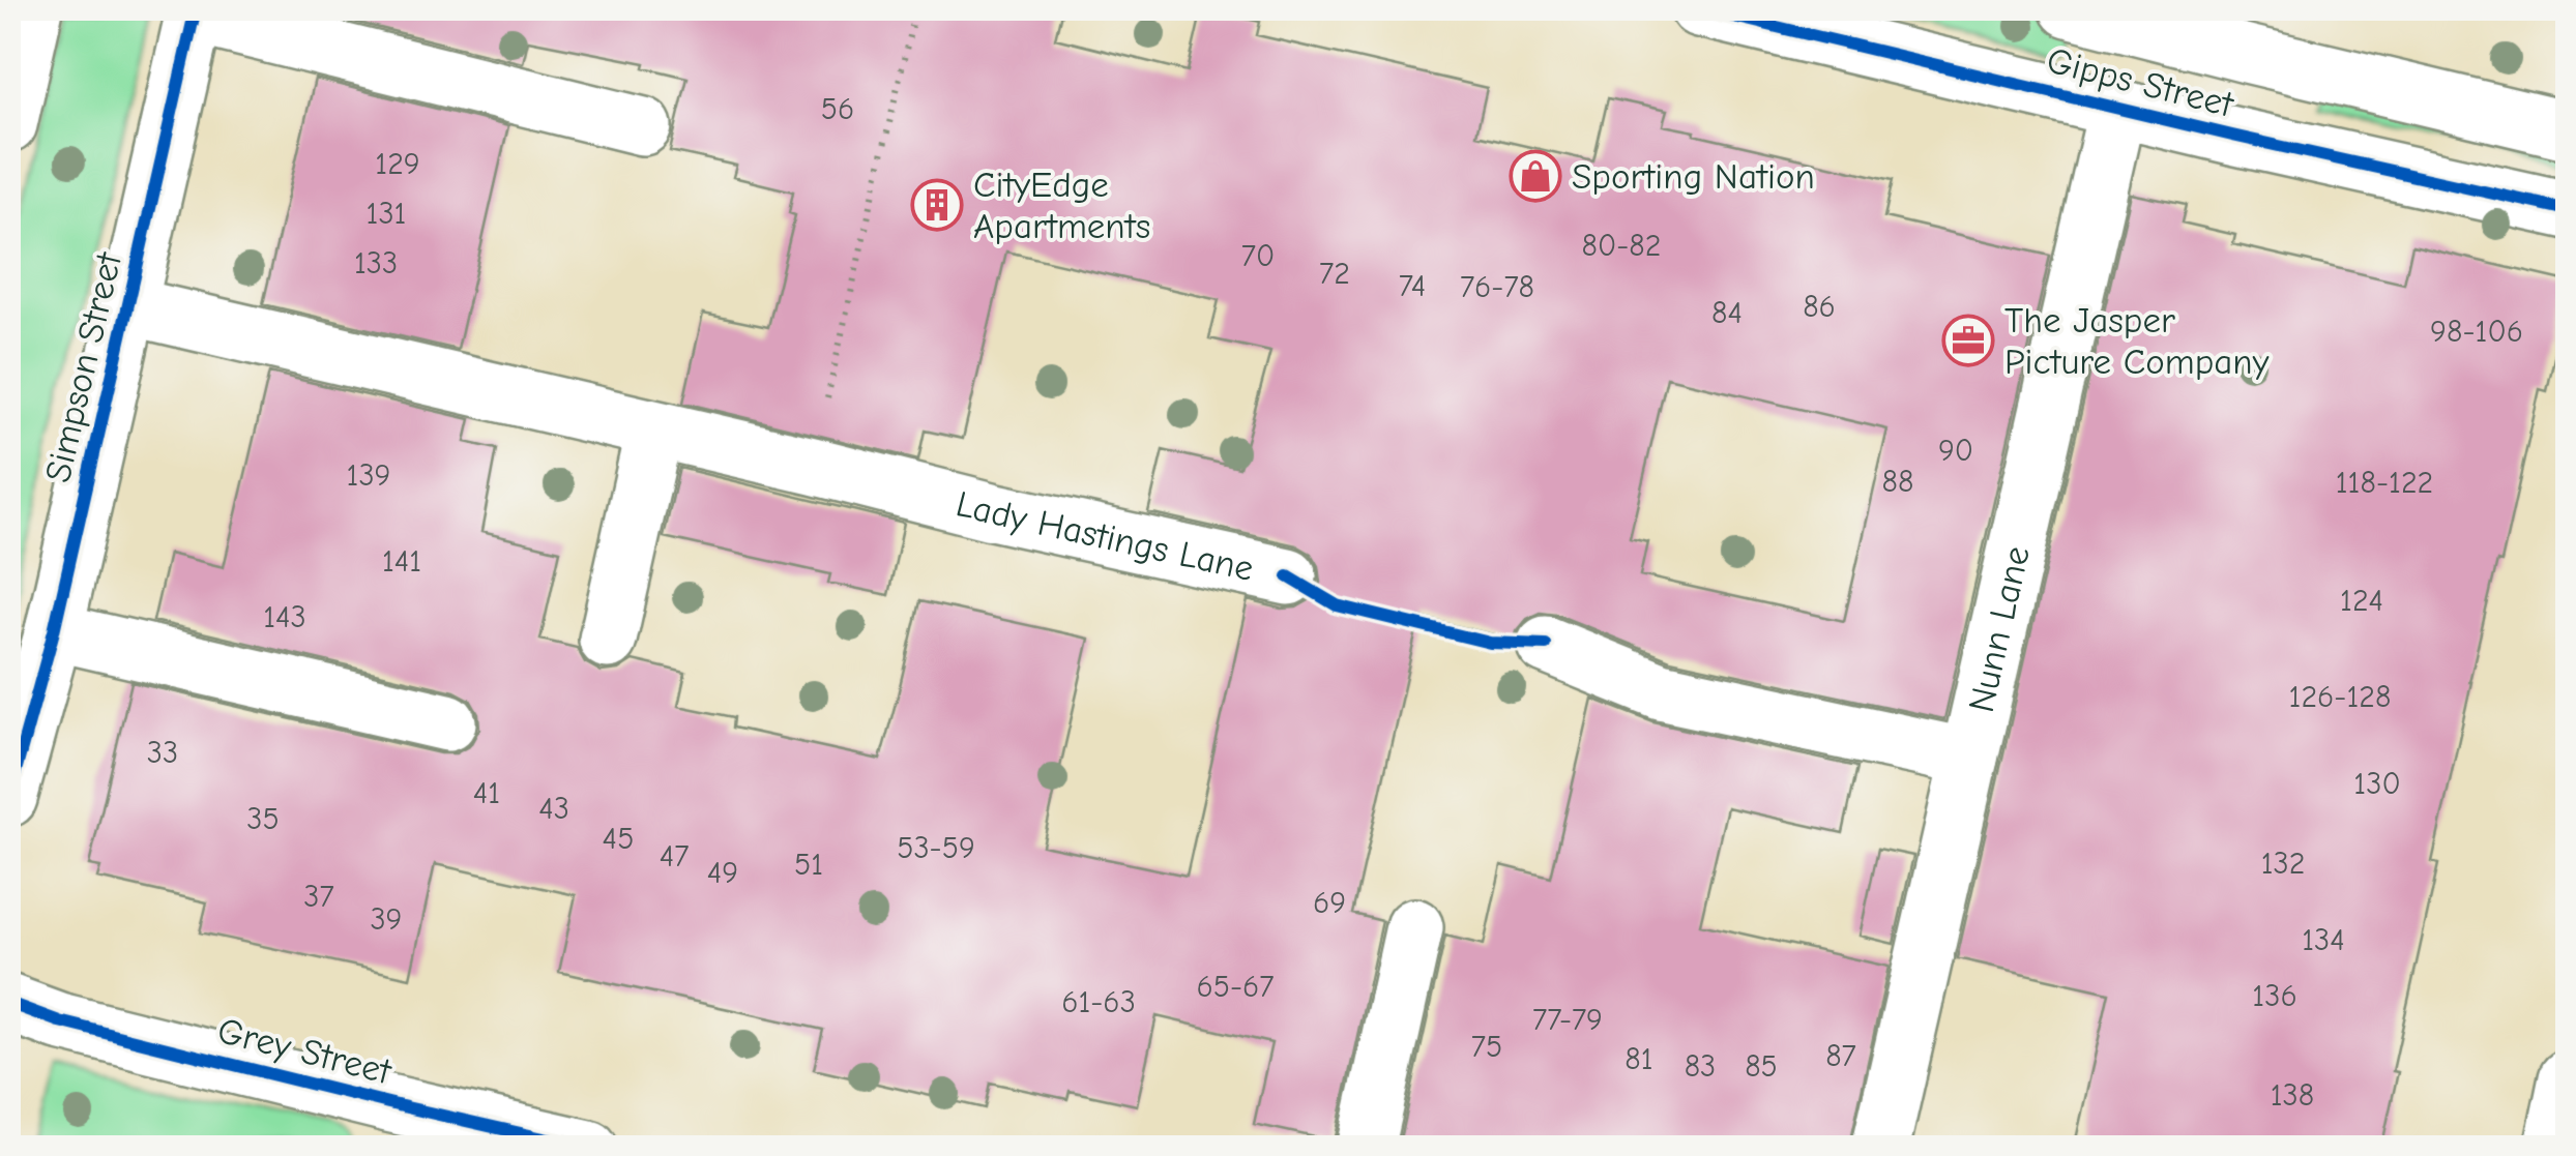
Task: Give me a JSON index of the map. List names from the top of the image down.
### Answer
{
  "streets": {
    "street": [
      "Gipps Street",
      "Simpson Street",
      "Lady Hastings Lane",
      "Nunn Lane",
      "Grey Street"
    ]
  },
  "crossings": [
    ["Gipps Street", "Nunn Lane"],
    ["Simpson Street", "Lady Hastings Lane"]
  ],
  "places": {
    "shop": ["Sporting Nation"],
    "building": ["CityEdge Apartments"],
    "office": ["The Jasper Picture Company"]
  },
  "house_numbers": [
    "56",
    "129",
    "131",
    "80-82",
    "70",
    "133",
    "72",
    "74",
    "76-78",
    "86",
    "84",
    "98-106",
    "90",
    "139",
    "88",
    "118-122",
    "141",
    "124",
    "143",
    "126-128",
    "33",
    "130",
    "41",
    "43",
    "35",
    "45",
    "53-59",
    "47",
    "132",
    "51",
    "49",
    "37",
    "69",
    "39",
    "134",
    "65-67",
    "136",
    "61-63",
    "77-79",
    "75",
    "87",
    "81",
    "83",
    "85",
    "138"
  ]
}
